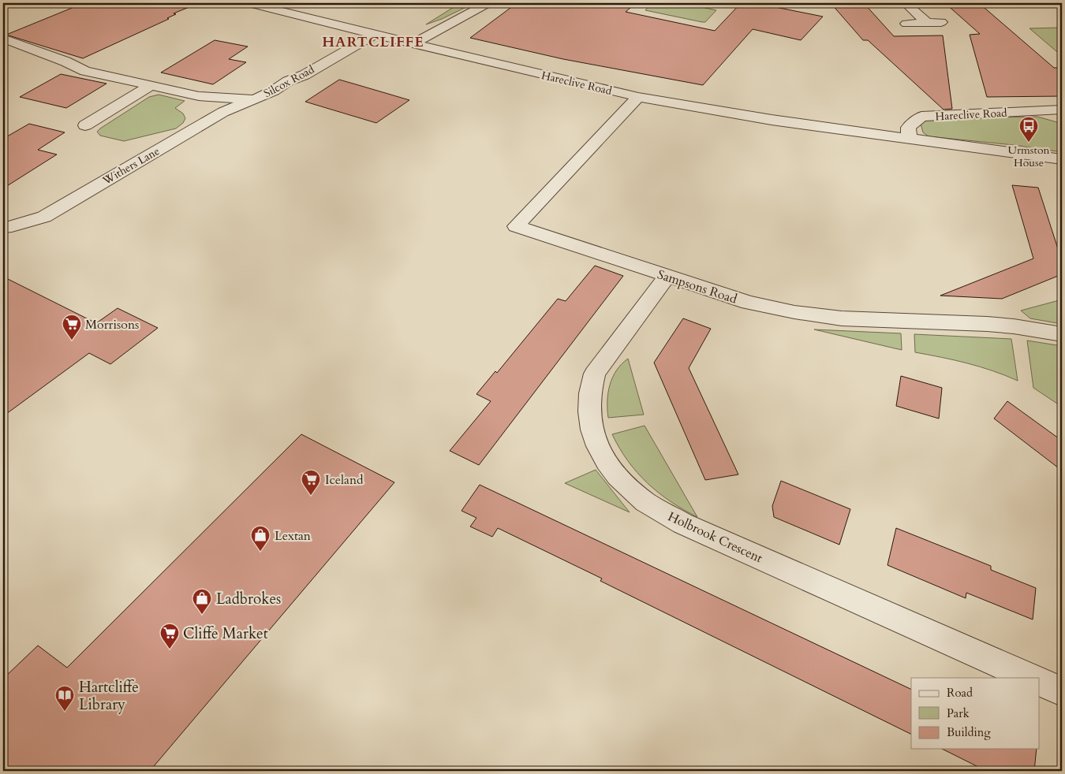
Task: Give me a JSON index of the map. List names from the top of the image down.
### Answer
{
  "streets": {
    "street": [
      "Silcox Road",
      "Hareclive Road",
      "Withers Lane",
      "Sampsons Road",
      "Holbrook Crescent"
    ]
  },
  "crossings": [
    ["Silcox Road", "Hareclive Road"],
    ["Silcox Road", "Withers Lane"],
    ["Hareclive Road", "Sampsons Road"],
    ["Sampsons Road", "Holbrook Crescent"]
  ],
  "districts": ["HARTCLIFFE"],
  "places": {
    "bus stop": ["Urmston House"],
    "supermarket": ["Morrisons", "Iceland", "Cliffe Market"],
    "shop": ["Lextan", "Ladbrokes"],
    "library": ["Hartcliffe Library"]
  },
  "legend": ["Road", "Park", "Building"]
}
